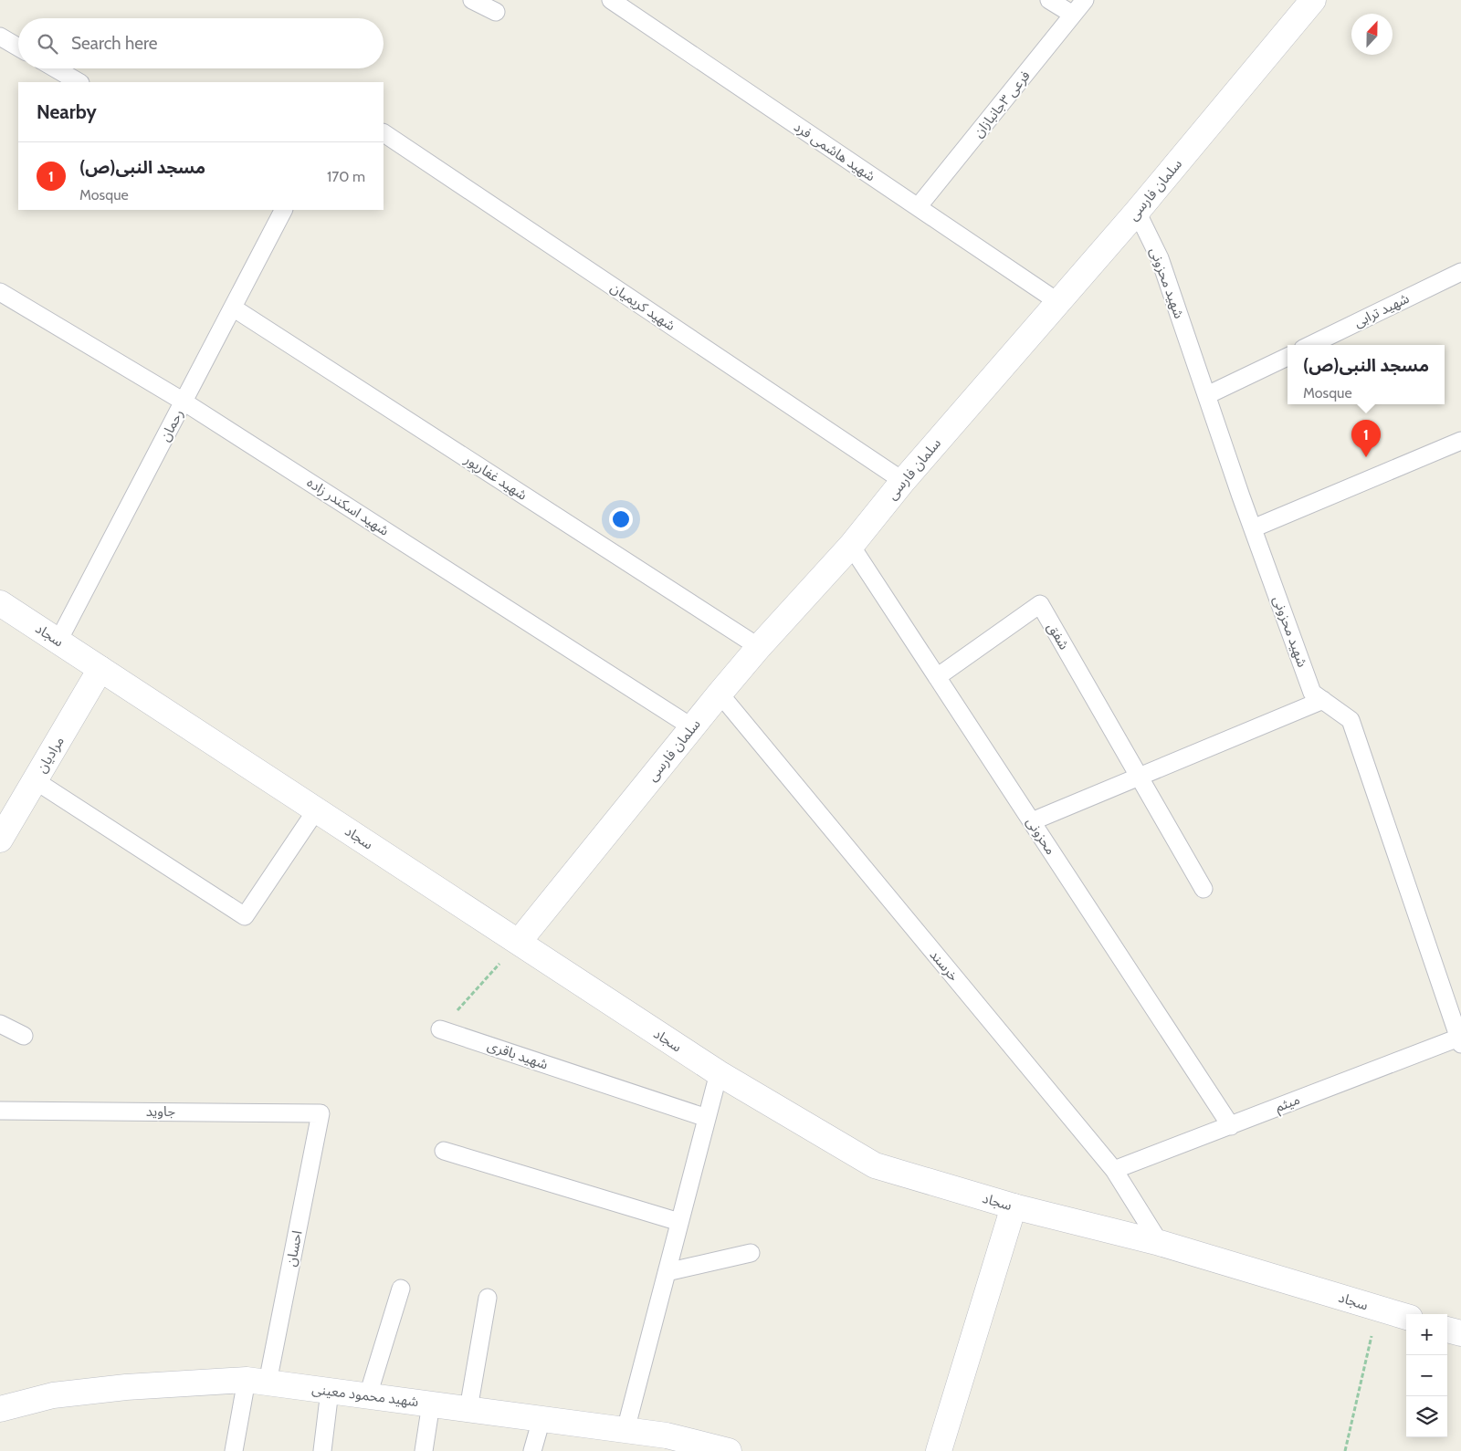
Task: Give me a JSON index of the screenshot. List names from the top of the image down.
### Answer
{
  "streets": {
    "street": [
      "سلمان فارسی",
      "سجاد",
      "مرادیان",
      "شهید محمود معینی"
    ],
    "lane": [
      "فرعی ۳جانبازان",
      "شهید هاشمی فرد",
      "شهید محزونی",
      "شهید کریمیان",
      "شهید ترابی",
      "رحمان",
      "شهید غفارپور",
      "شهید اسکندر زاده",
      "شفق",
      "محزونی",
      "خرسند",
      "شهید باقری",
      "میثم",
      "جاوید",
      "احسان"
    ]
  },
  "crossings": [
    ["فرعی ۳جانبازان", "شهید هاشمی فرد"],
    ["شهید هاشمی فرد", "سلمان فارسی"],
    ["سلمان فارسی", "شهید محزونی"],
    ["سلمان فارسی", "شهید کریمیان"],
    ["سلمان فارسی", "شهید غفارپور"],
    ["سلمان فارسی", "شهید اسکندر زاده"],
    ["سلمان فارسی", "سجاد"],
    ["سلمان فارسی", "محزونی"],
    ["سلمان فارسی", "خرسند"],
    ["شهید محزونی", "میثم"],
    ["رحمان", "شهید غفارپور"],
    ["رحمان", "شهید اسکندر زاده"],
    ["رحمان", "سجاد"],
    ["سجاد", "مرادیان"],
    ["سجاد", "خرسند"],
    ["شفق", "محزونی"],
    ["محزونی", "میثم"],
    ["خرسند", "میثم"],
    ["جاوید", "احسان"],
    ["احسان", "شهید محمود معینی"]
  ],
  "north": "top",
  "page": {
    "search": "Search here",
    "heading": "Nearby",
    "list": [
      {
        "mark": "1",
        "name": "مسجد النبی(ص)",
        "note": "Mosque",
        "value": "170 m"
      }
    ],
    "popup": ["مسجد النبی(ص)", "Mosque"],
    "pins": "1",
    "map_buttons": ["+", "−"]
  }
}
